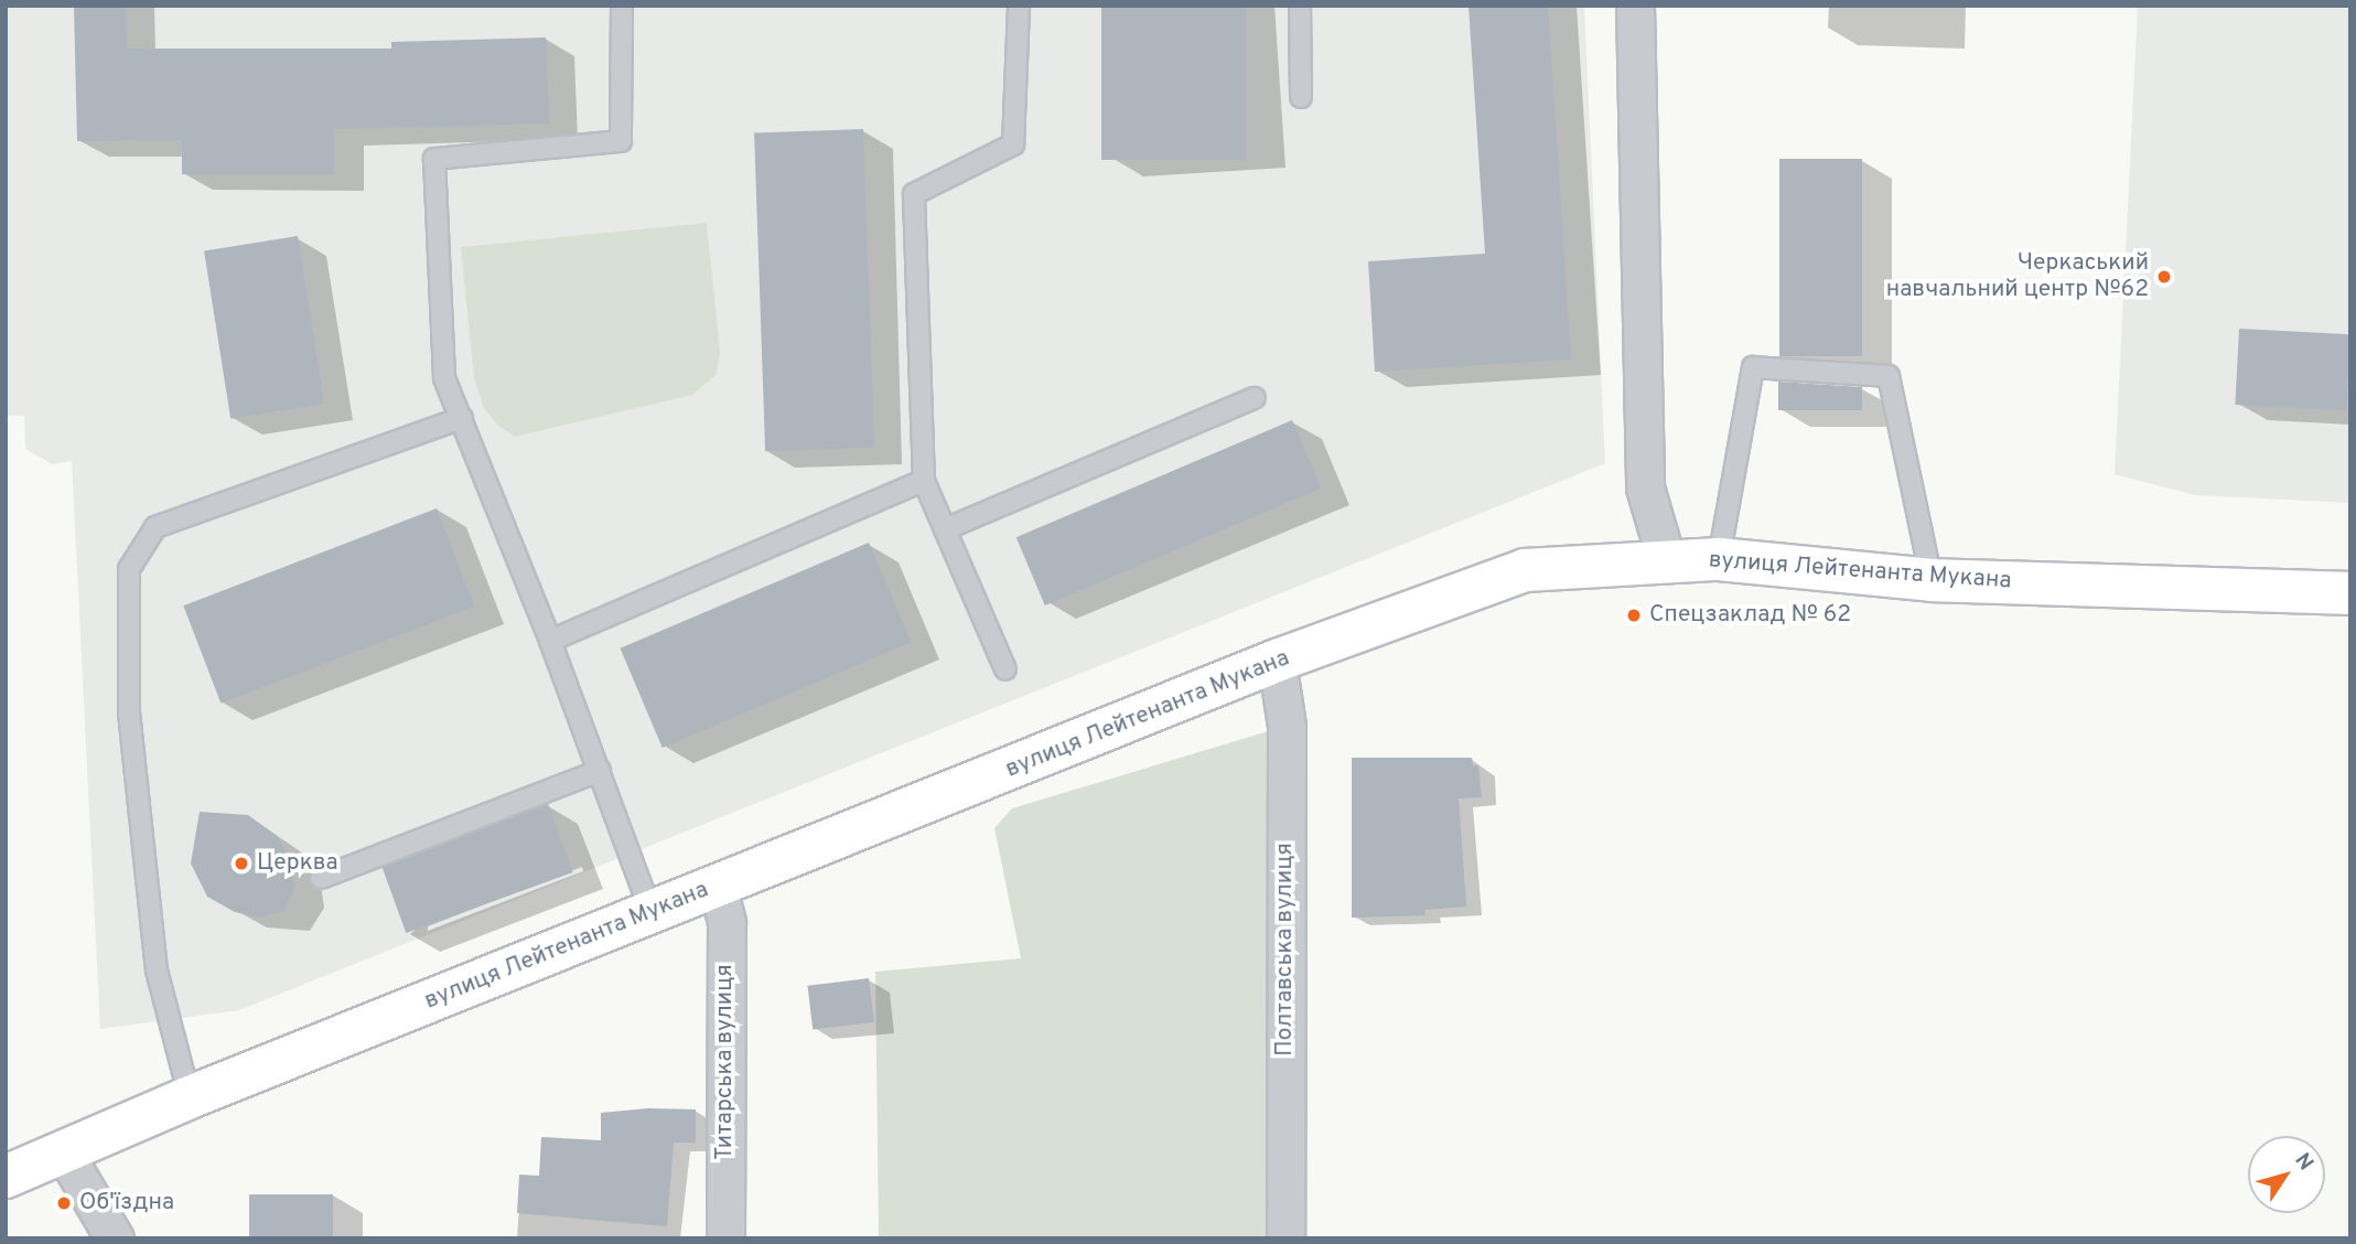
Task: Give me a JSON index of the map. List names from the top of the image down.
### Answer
{
  "streets": {
    "main road": ["вулиця Лейтенанта Мукана"],
    "street": ["Полтавська вулиця", "Титарська вулиця"]
  },
  "crossings": [
    ["вулиця Лейтенанта Мукана", "Полтавська вулиця"],
    ["вулиця Лейтенанта Мукана", "Титарська вулиця"]
  ],
  "places": [
    "Черкаський навчальний центр №62",
    "Спецзаклад № 62",
    "Церква",
    "Об'їздна"
  ],
  "north": "top right"
}
